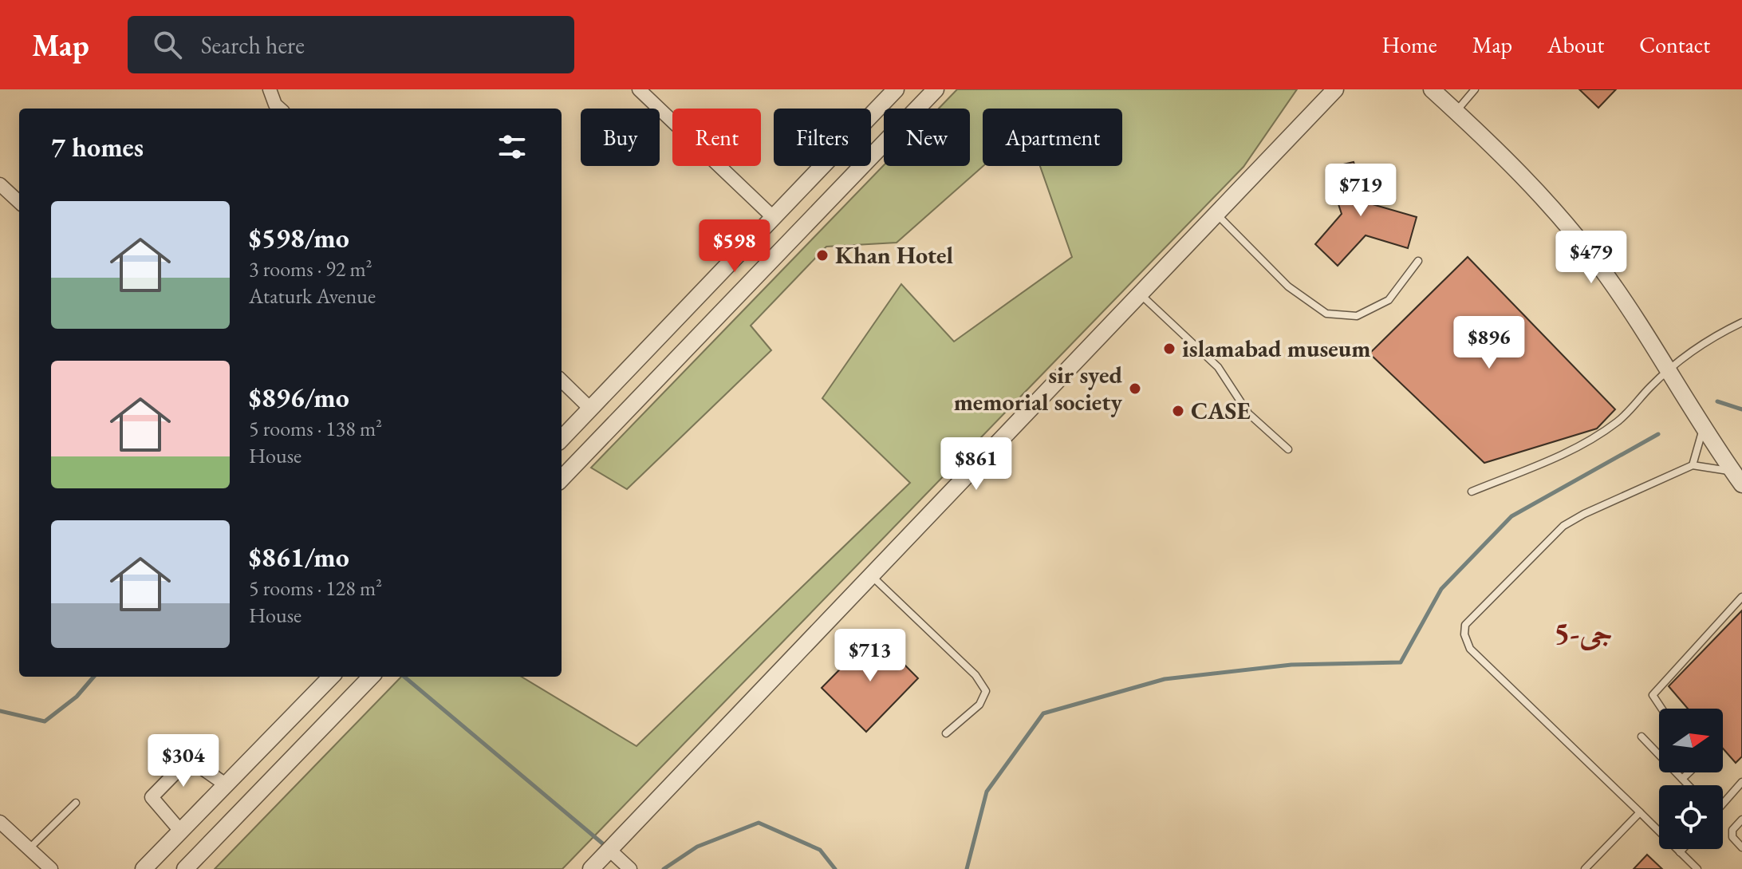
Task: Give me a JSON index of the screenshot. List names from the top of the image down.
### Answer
{
  "districts": ["جی-5"],
  "places": [
    "Khan Hotel",
    "islamabad museum",
    "sir syed memorial society",
    "CASE"
  ],
  "north": "right",
  "page": {
    "header": "Map",
    "search": "Search here",
    "nav": [
      "Home",
      "Map",
      "About",
      "Contact"
    ],
    "chip": [
      "Buy",
      "Rent",
      "Filters",
      "New",
      "Apartment"
    ],
    "heading": "7 homes",
    "price": [
      "$719",
      "$598",
      "$479",
      "$896",
      "$861",
      "$713",
      "$304"
    ],
    "list": [
      {
        "name": "$598/mo",
        "note": "3 rooms · 92 m² · Ataturk Avenue"
      },
      {
        "name": "$896/mo",
        "note": "5 rooms · 138 m² · House"
      },
      {
        "name": "$861/mo",
        "note": "5 rooms · 128 m² · House"
      }
    ]
  }
}
